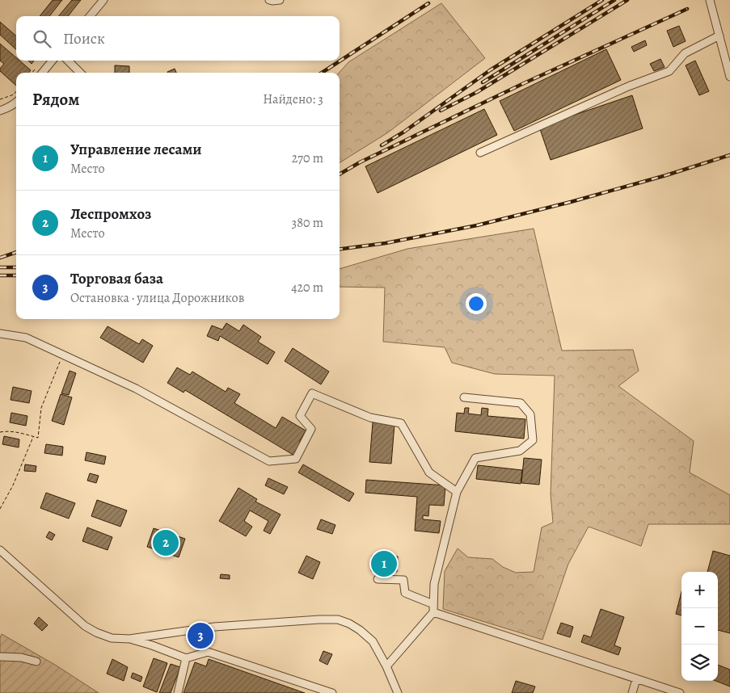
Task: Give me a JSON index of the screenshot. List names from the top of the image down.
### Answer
{
  "page": {
    "search": "Поиск",
    "heading": ["Рядом", "Найдено: 3"],
    "list": [
      {
        "mark": "1",
        "name": "Управление лесами",
        "note": "Место",
        "value": "270 m"
      },
      {
        "mark": "2",
        "name": "Леспромхоз",
        "note": "Место",
        "value": "380 m"
      },
      {
        "mark": "3",
        "name": "Торговая база",
        "note": "Остановка · улица Дорожников",
        "value": "420 m"
      }
    ],
    "pins": ["2", "1", "3"],
    "map_buttons": ["+", "−"]
  }
}
